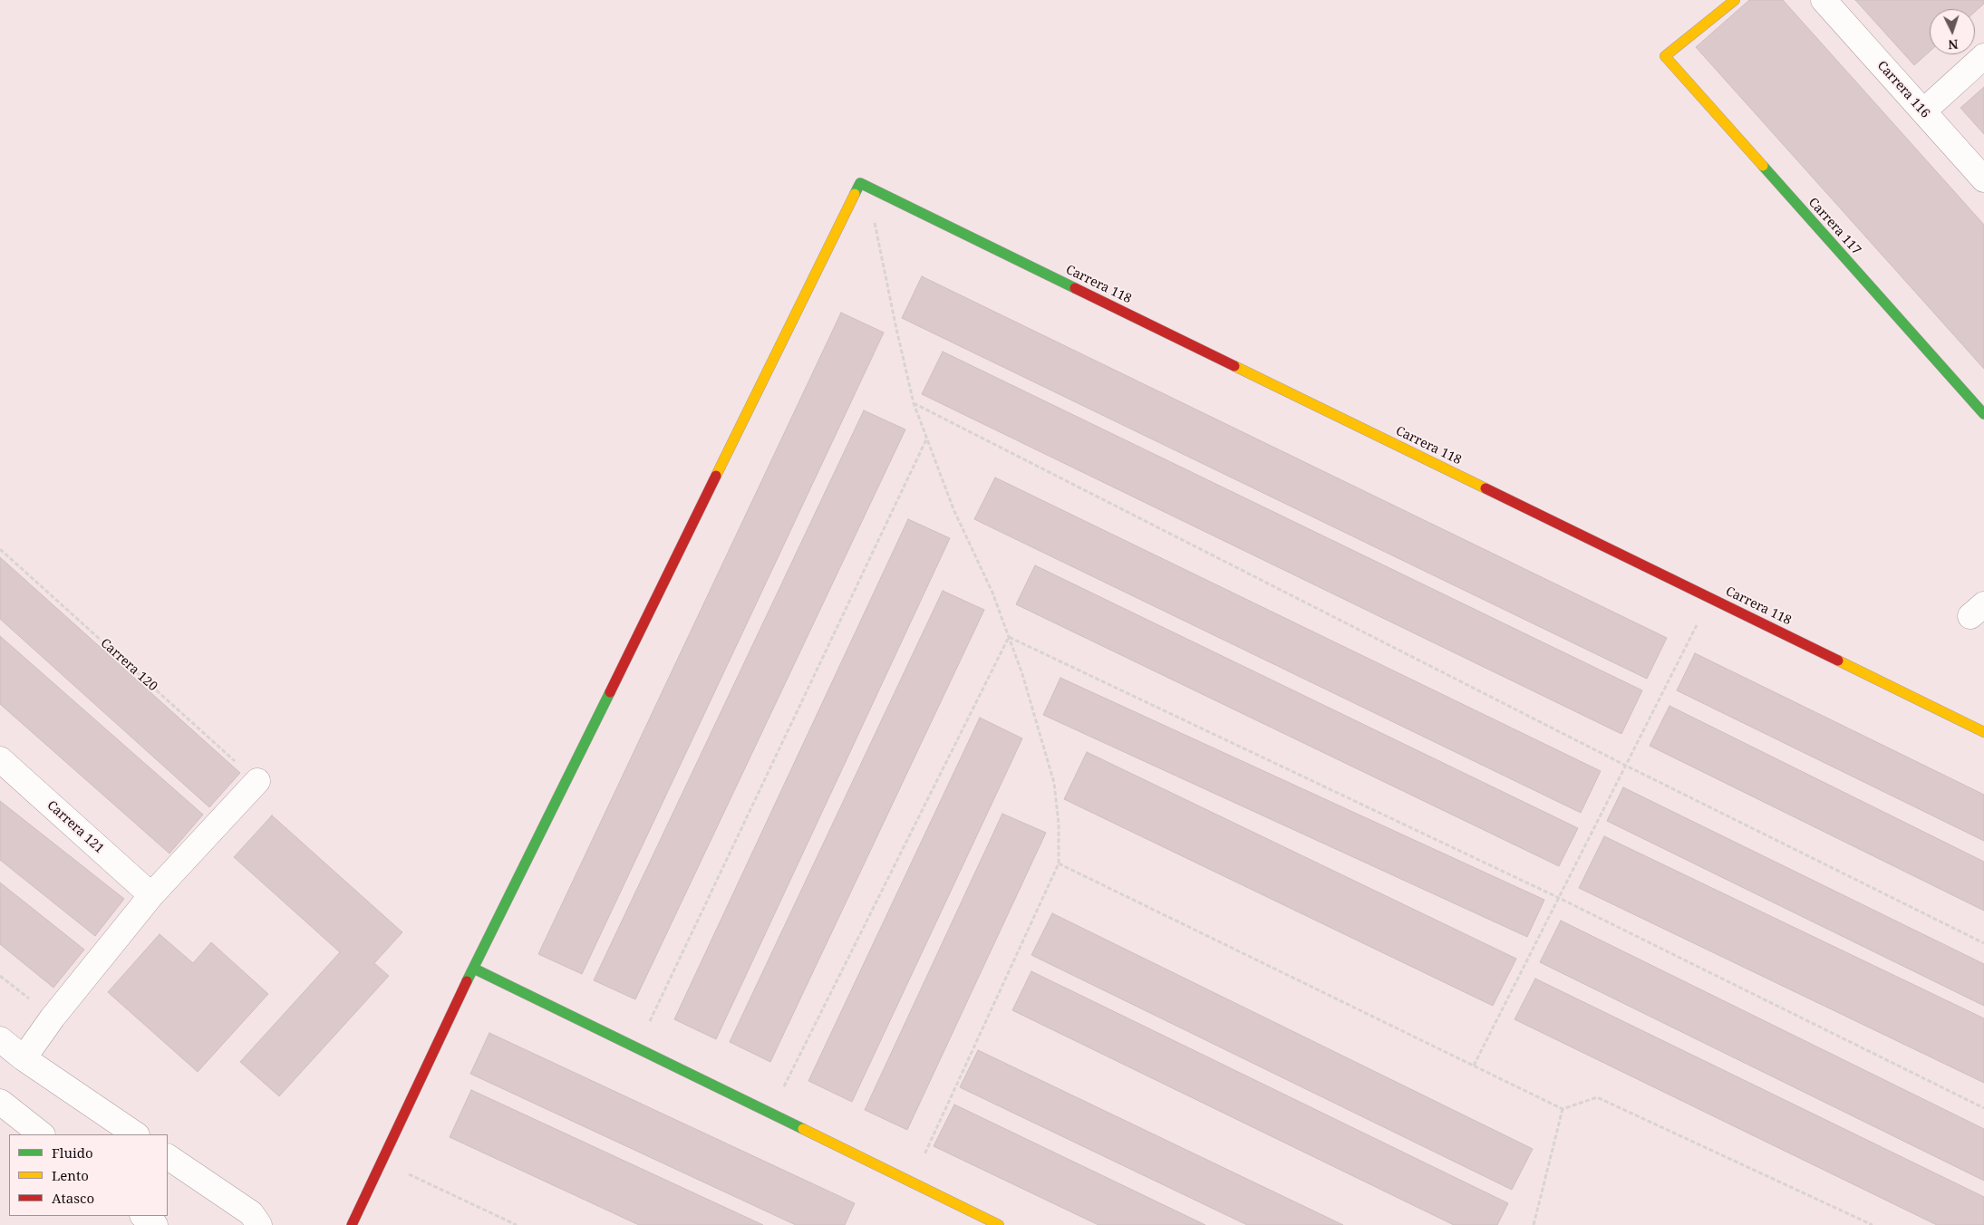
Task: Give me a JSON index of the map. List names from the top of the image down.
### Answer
{
  "streets": {
    "street": [
      "Carrera 116",
      "Carrera 117",
      "Carrera 118",
      "Carrera 121"
    ],
    "path": ["Carrera 120"]
  },
  "legend": ["Fluido", "Lento", "Atasco"],
  "north": "bottom"
}
